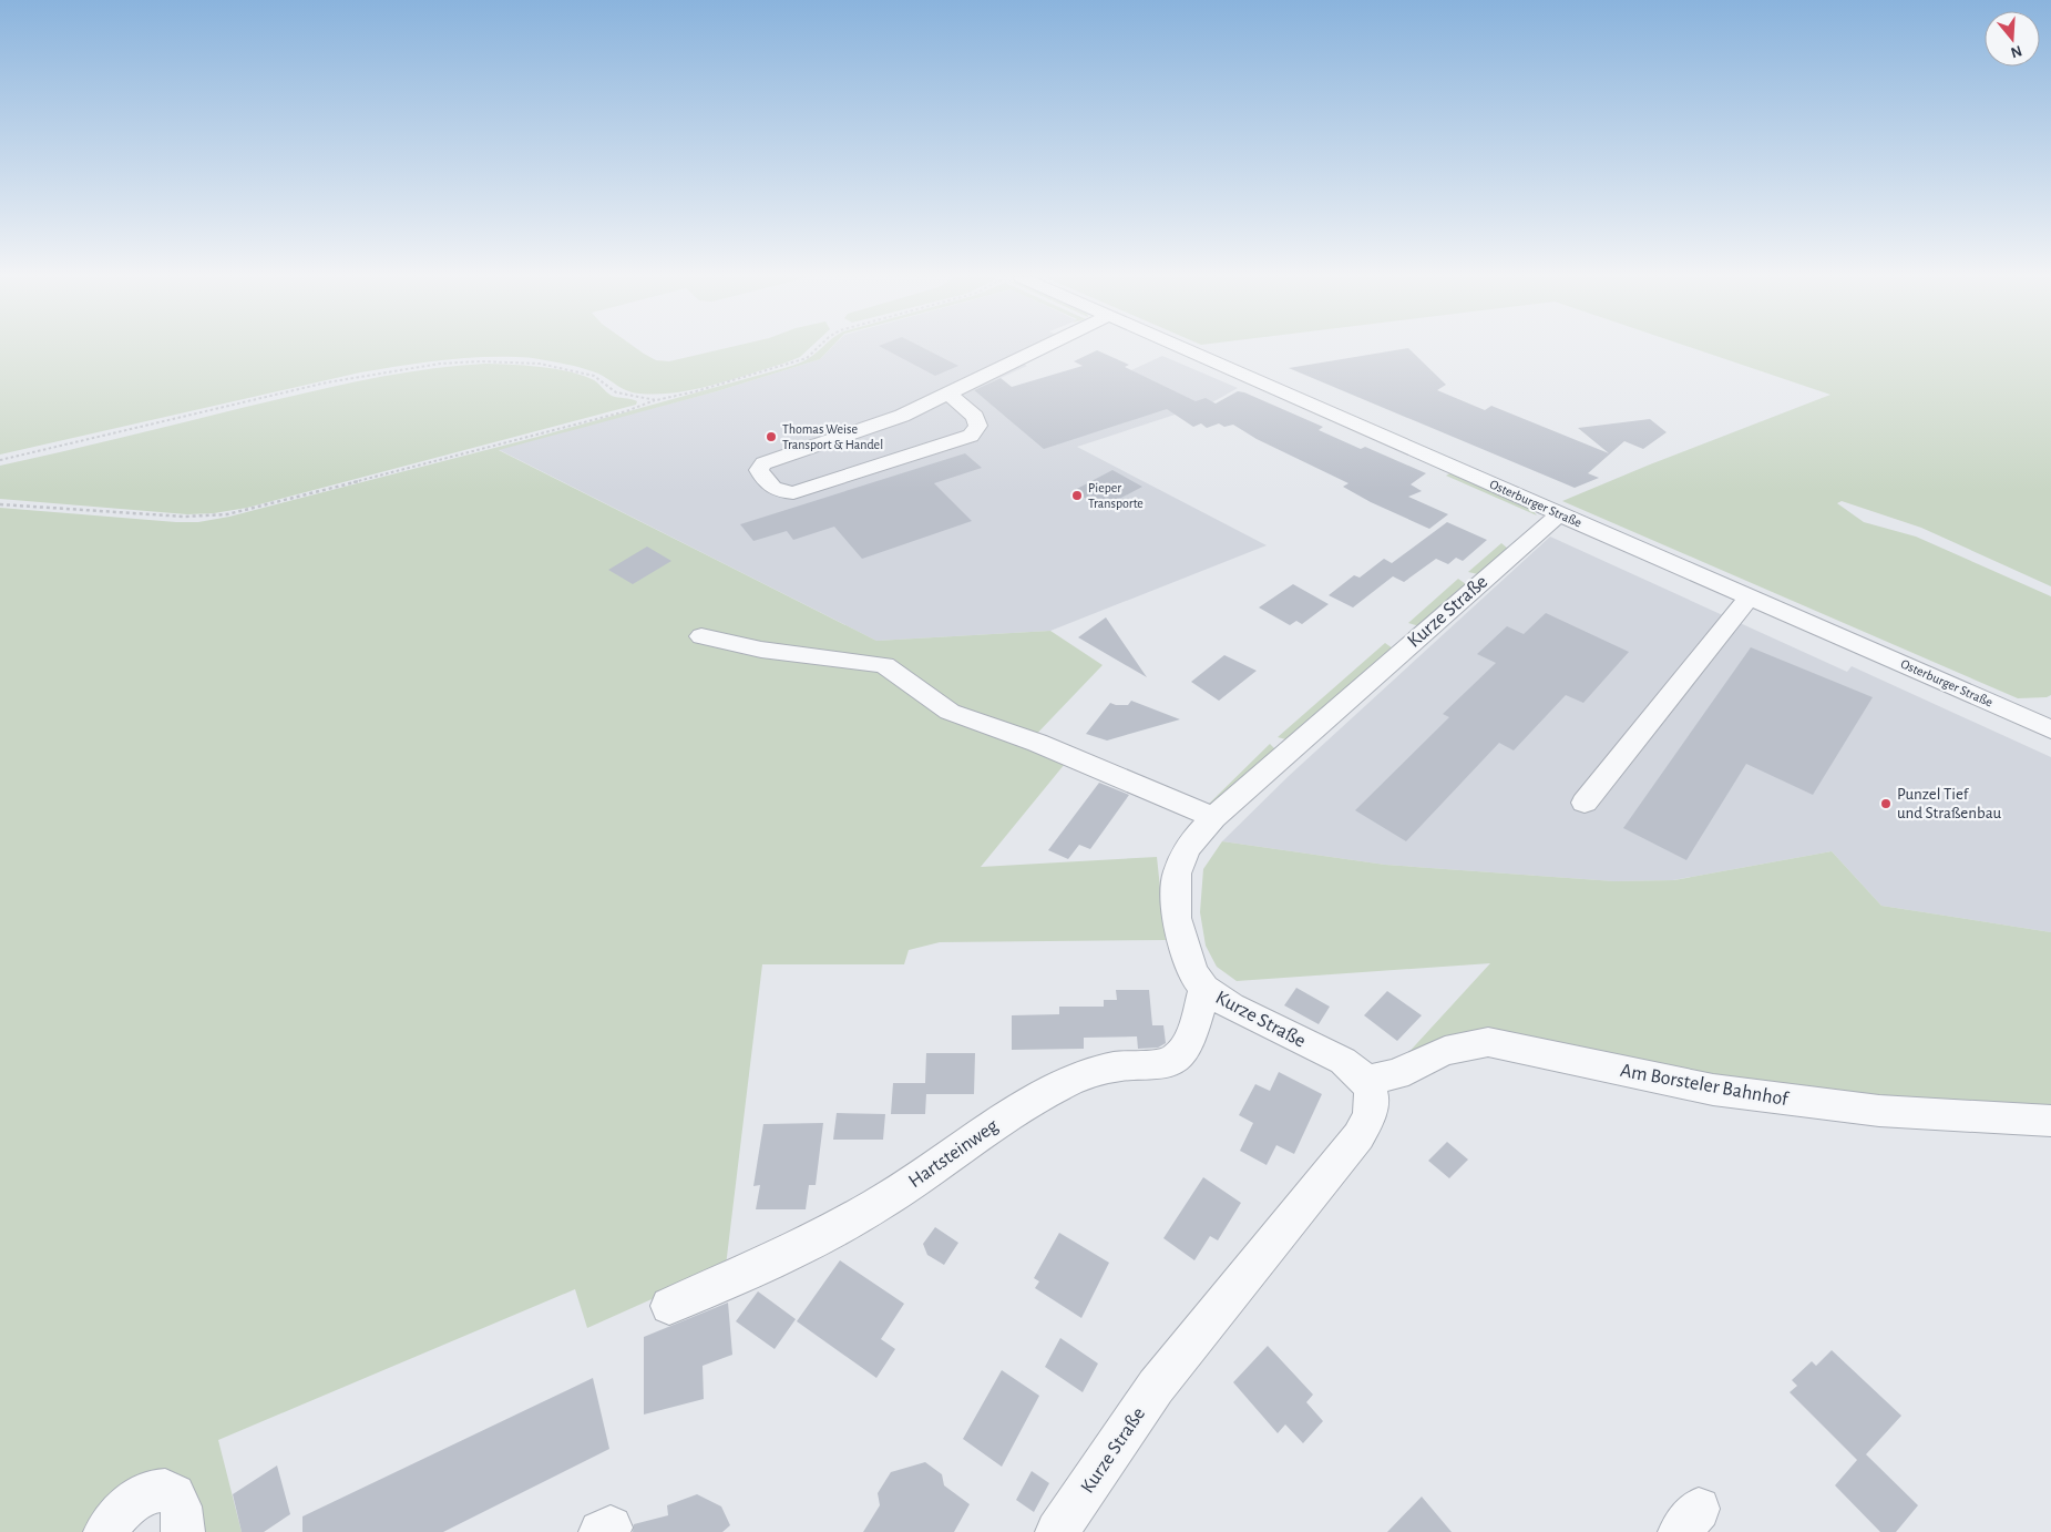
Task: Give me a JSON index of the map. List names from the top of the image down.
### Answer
{
  "streets": {
    "street": [
      "Osterburger Straße",
      "Kurze Straße",
      "Am Borsteler Bahnhof",
      "Hartsteinweg"
    ]
  },
  "crossings": [
    ["Osterburger Straße", "Kurze Straße"],
    ["Kurze Straße", "Am Borsteler Bahnhof"],
    ["Kurze Straße", "Hartsteinweg"]
  ],
  "places": ["Thomas Weise Transport & Handel", "Pieper Transporte", "Punzel Tief und Straßenbau"],
  "north": "bottom"
}
